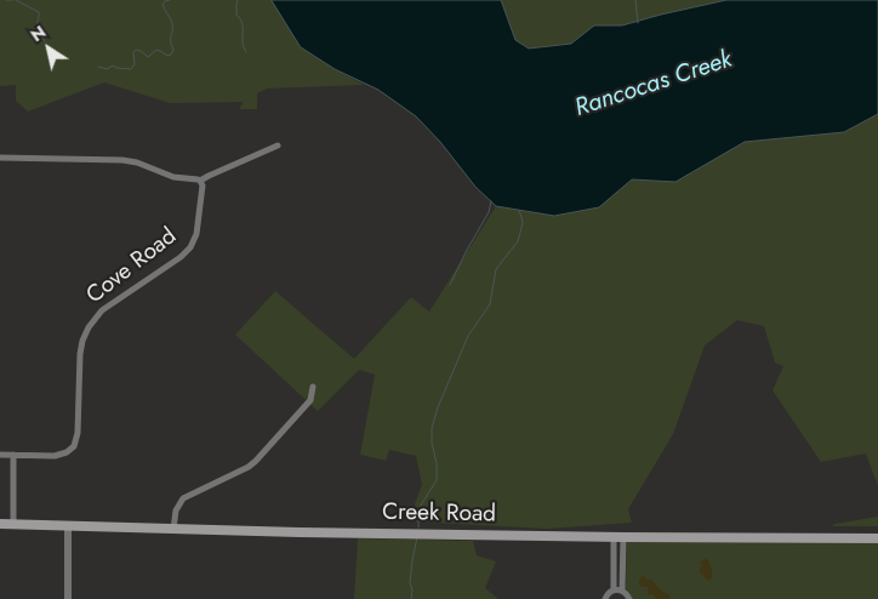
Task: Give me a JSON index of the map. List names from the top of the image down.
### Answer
{
  "streets": {
    "main road": ["Creek Road"],
    "street": ["Cove Road"]
  },
  "water": ["Rancocas Creek"],
  "north": "top left"
}
